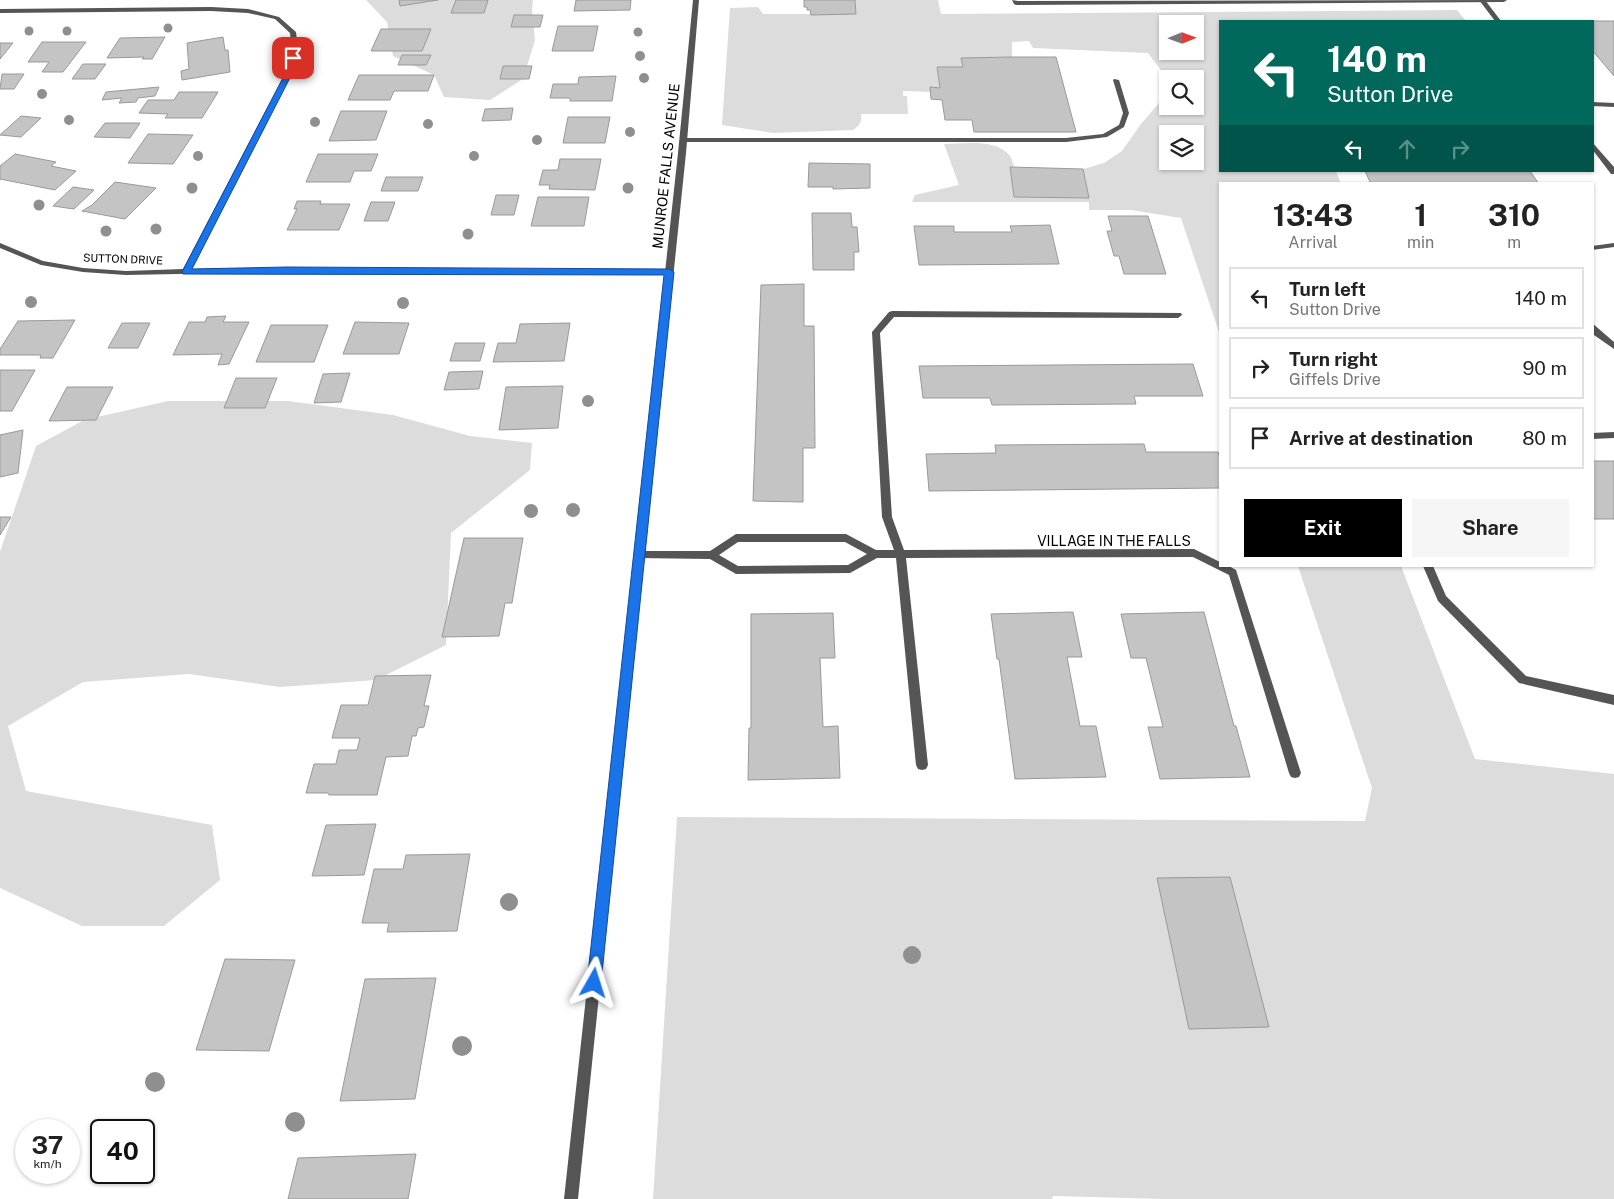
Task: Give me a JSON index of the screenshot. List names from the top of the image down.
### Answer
{
  "streets": {
    "street": ["MUNROE FALLS AVENUE", "SUTTON DRIVE", "VILLAGE IN THE FALLS"]
  },
  "crossings": [
    ["MUNROE FALLS AVENUE", "SUTTON DRIVE"]
  ],
  "north": "right",
  "page": {
    "turn": ["140 m", "Sutton Drive"],
    "eta": [
      "13:43",
      "Arrival",
      "1",
      "min",
      "310",
      "m"
    ],
    "list": [
      {
        "name": "Turn left",
        "note": "Sutton Drive",
        "value": "140 m"
      },
      {
        "name": "Turn right",
        "note": "Giffels Drive",
        "value": "90 m"
      },
      {
        "name": "Arrive at destination",
        "value": "80 m"
      }
    ],
    "buttons": ["Exit", "Share"],
    "speed": "37 km/h",
    "limit": "40"
  }
}
